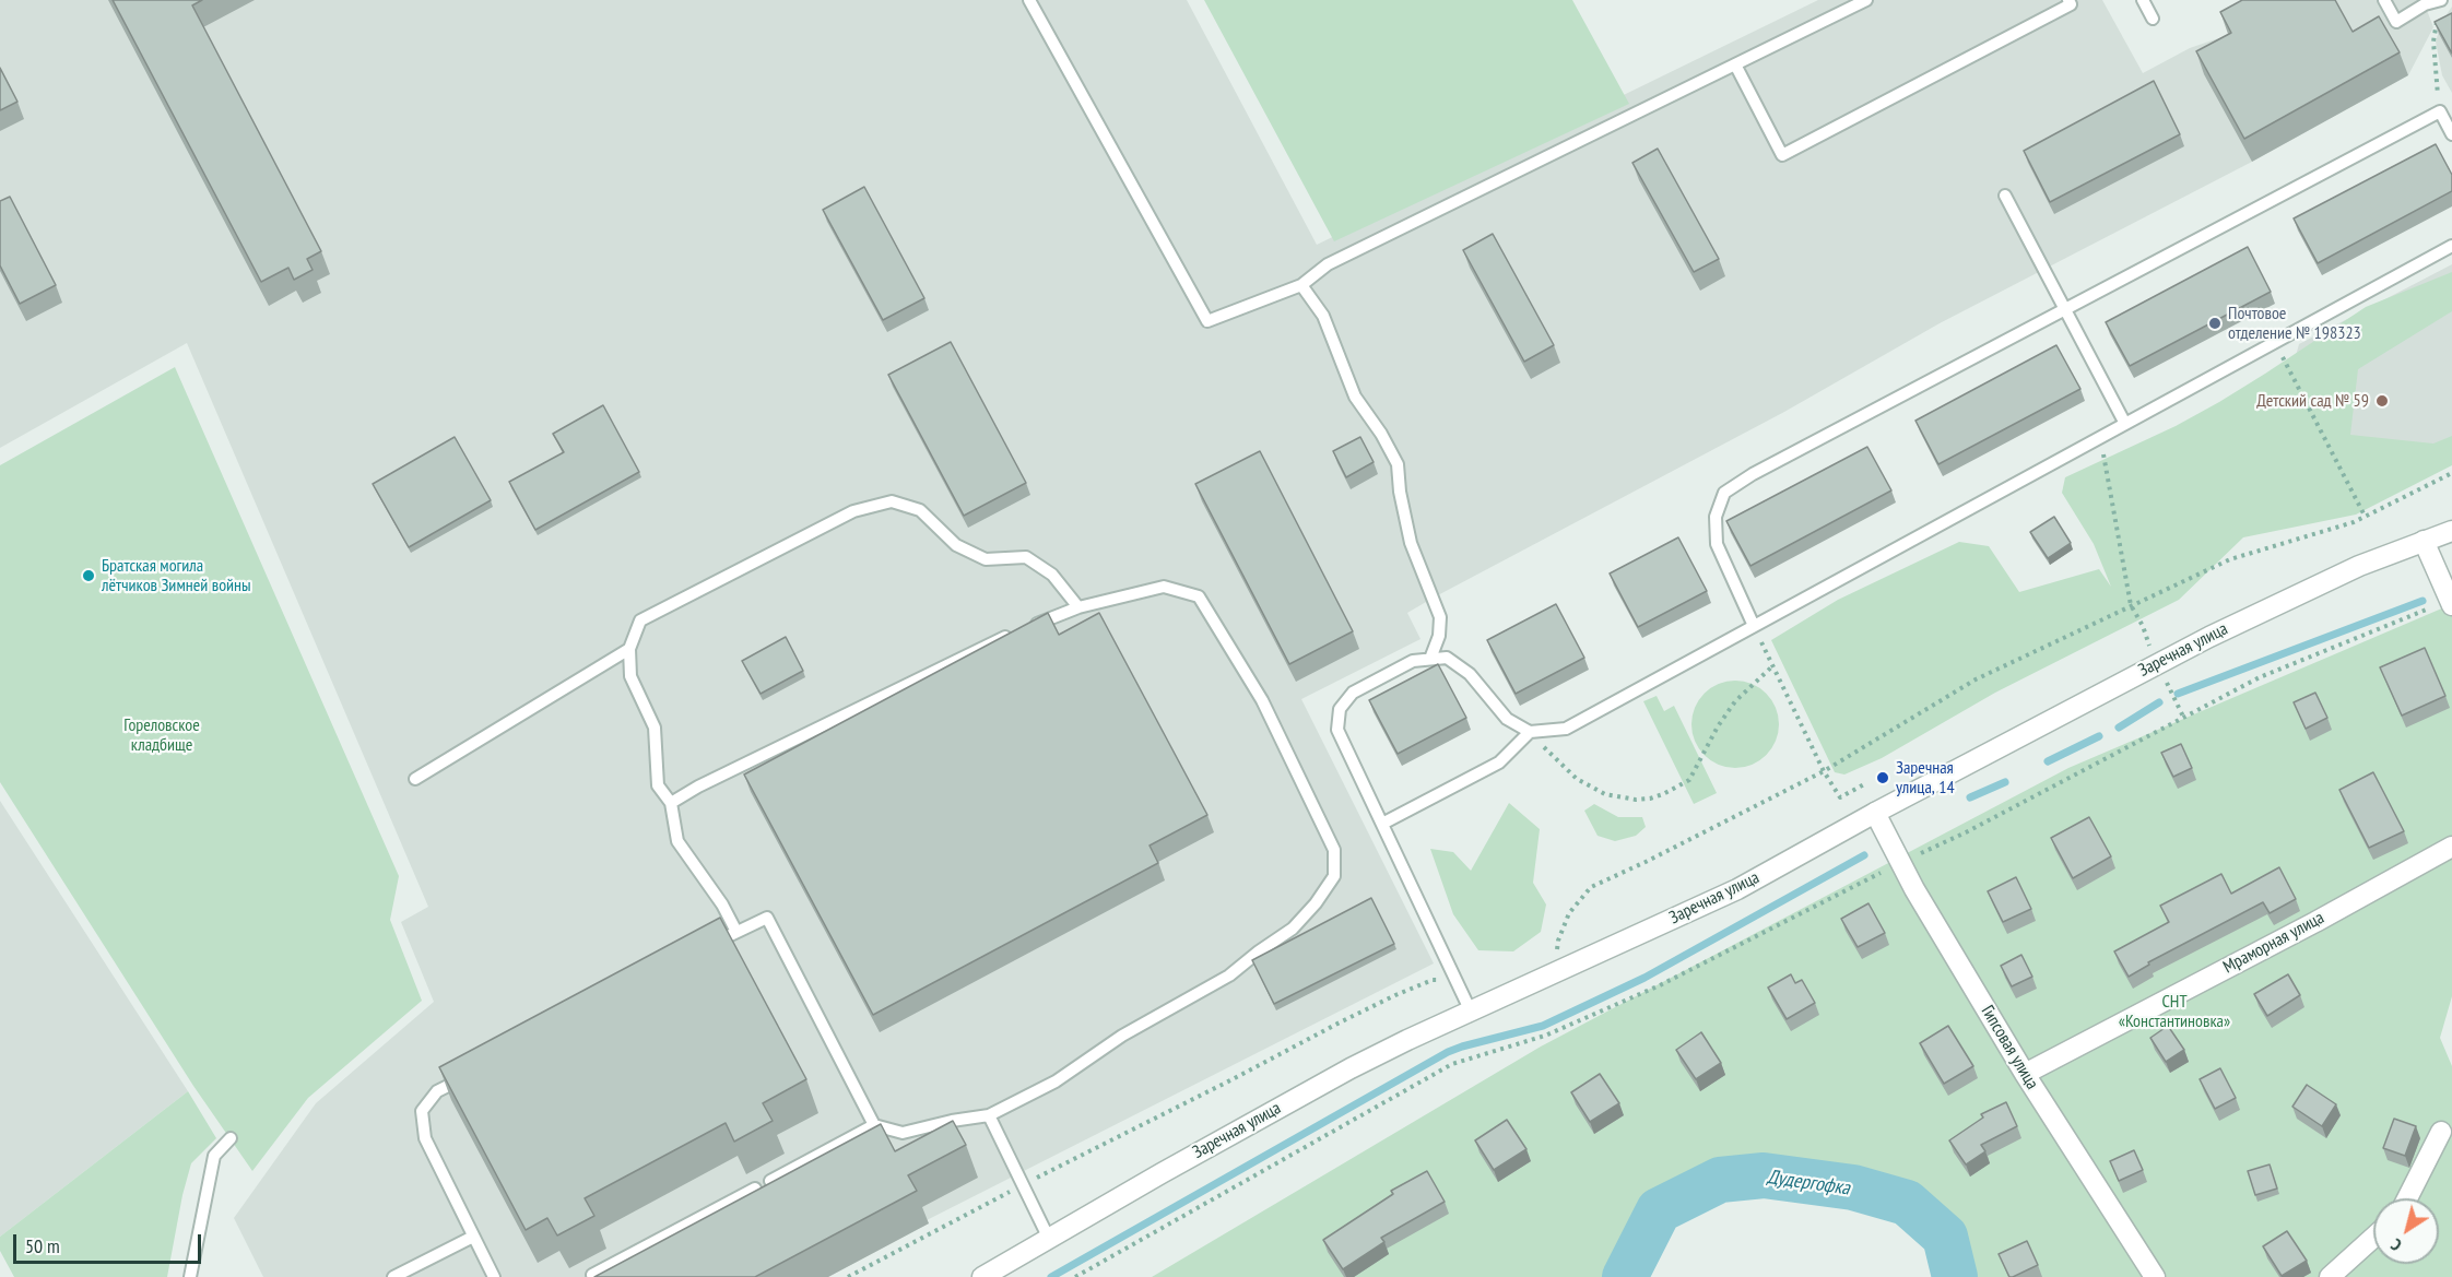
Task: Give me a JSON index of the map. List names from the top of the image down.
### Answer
{
  "streets": {
    "street": ["Заречная улица", "Мраморная улица", "Гипсовая улица"]
  },
  "crossings": [
    ["Заречная улица", "Гипсовая улица"],
    ["Мраморная улица", "Гипсовая улица"]
  ],
  "water": ["Дудергофка"],
  "parks": ["Гореловское кладбище", "СНТ «Константиновка»"],
  "places": [
    "Почтовое отделение № 198323",
    "Детский сад № 59",
    "Братская могила лётчиков Зимней войны",
    "Заречная улица, 14"
  ],
  "scale_bar": "50 m",
  "north": "bottom left"
}
